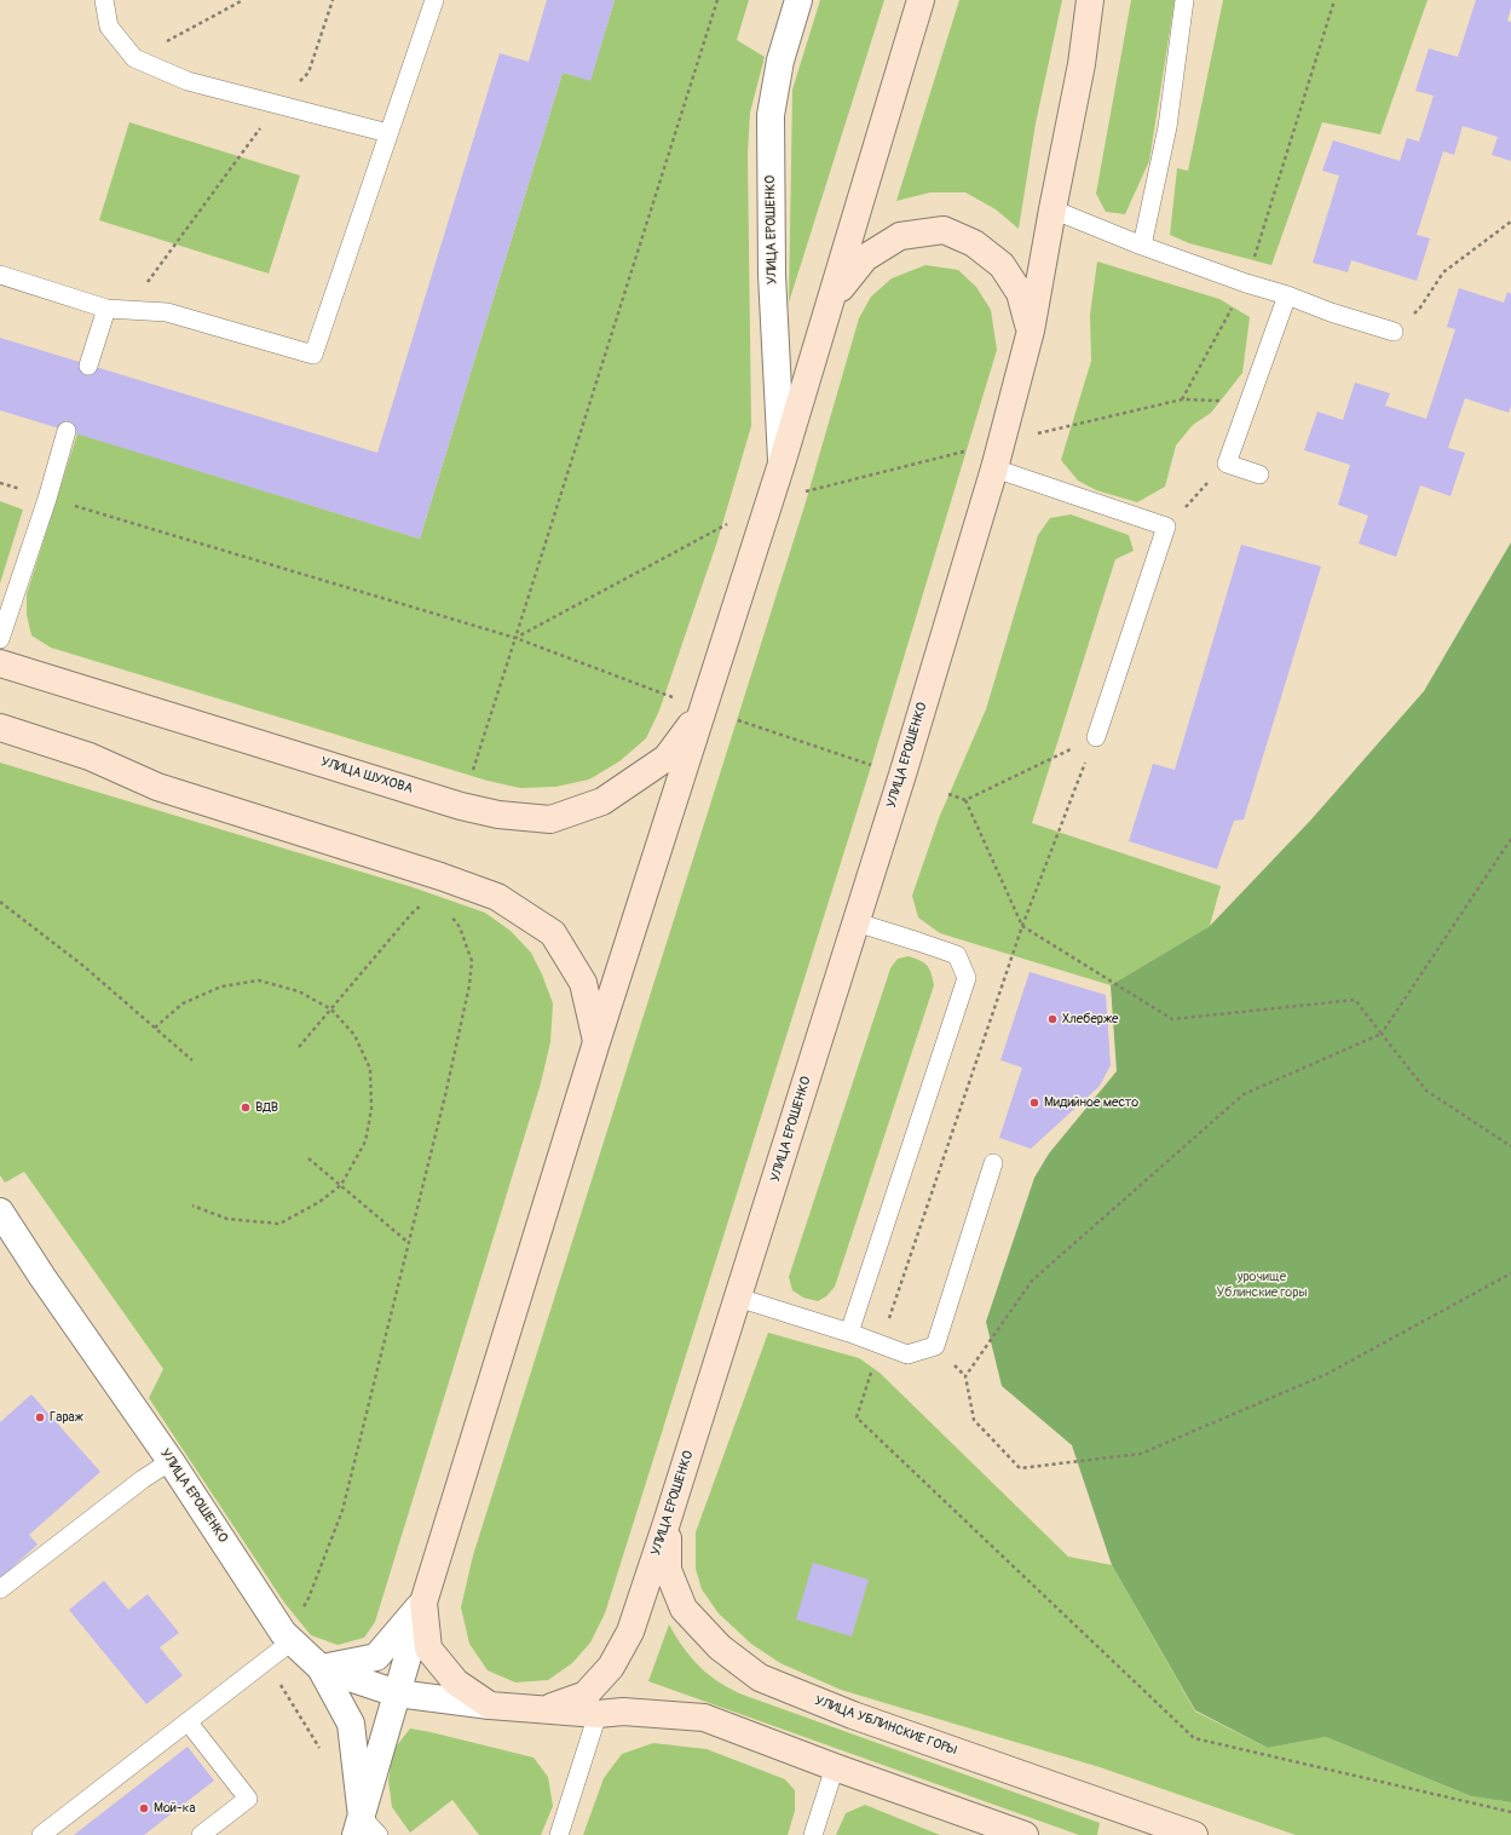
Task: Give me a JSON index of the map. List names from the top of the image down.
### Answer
{
  "streets": {
    "main road": ["УЛИЦА ЕРОШЕНКО", "УЛИЦА ШУХОВА", "УЛИЦА УБЛИНСКИЕ ГОРЫ"]
  },
  "crossings": [
    ["УЛИЦА ЕРОШЕНКО", "УЛИЦА ШУХОВА"],
    ["УЛИЦА ЕРОШЕНКО", "УЛИЦА УБЛИНСКИЕ ГОРЫ"]
  ],
  "parks": ["урочище Ублинские горы"],
  "places": [
    "Хлеберже",
    "Мидийное место",
    "ВДВ",
    "Гараж",
    "Мой-ка"
  ]
}
